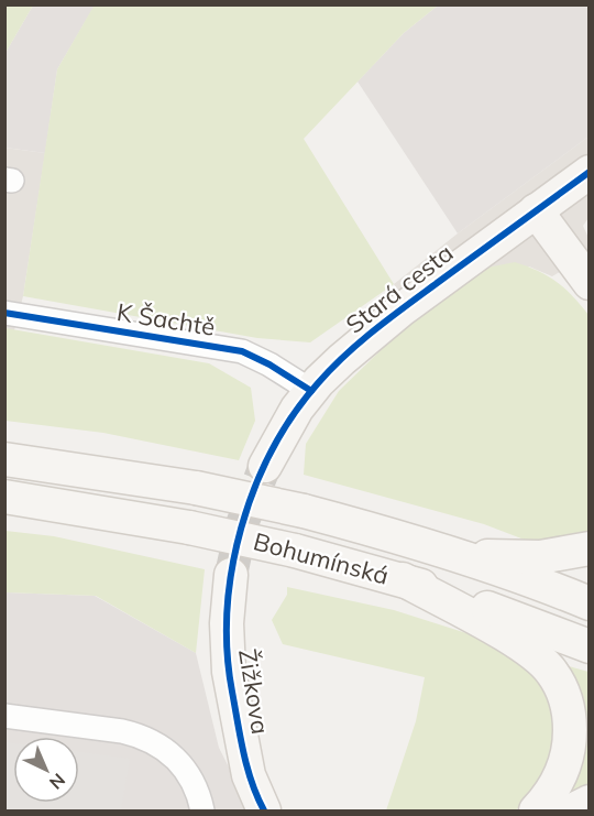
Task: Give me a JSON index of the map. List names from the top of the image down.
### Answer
{
  "streets": {
    "main road": ["Stará cesta", "Bohumínská", "Žižkova"],
    "street": ["K Šachtě"]
  },
  "crossings": [
    ["Stará cesta", "K Šachtě"]
  ],
  "north": "bottom right"
}
